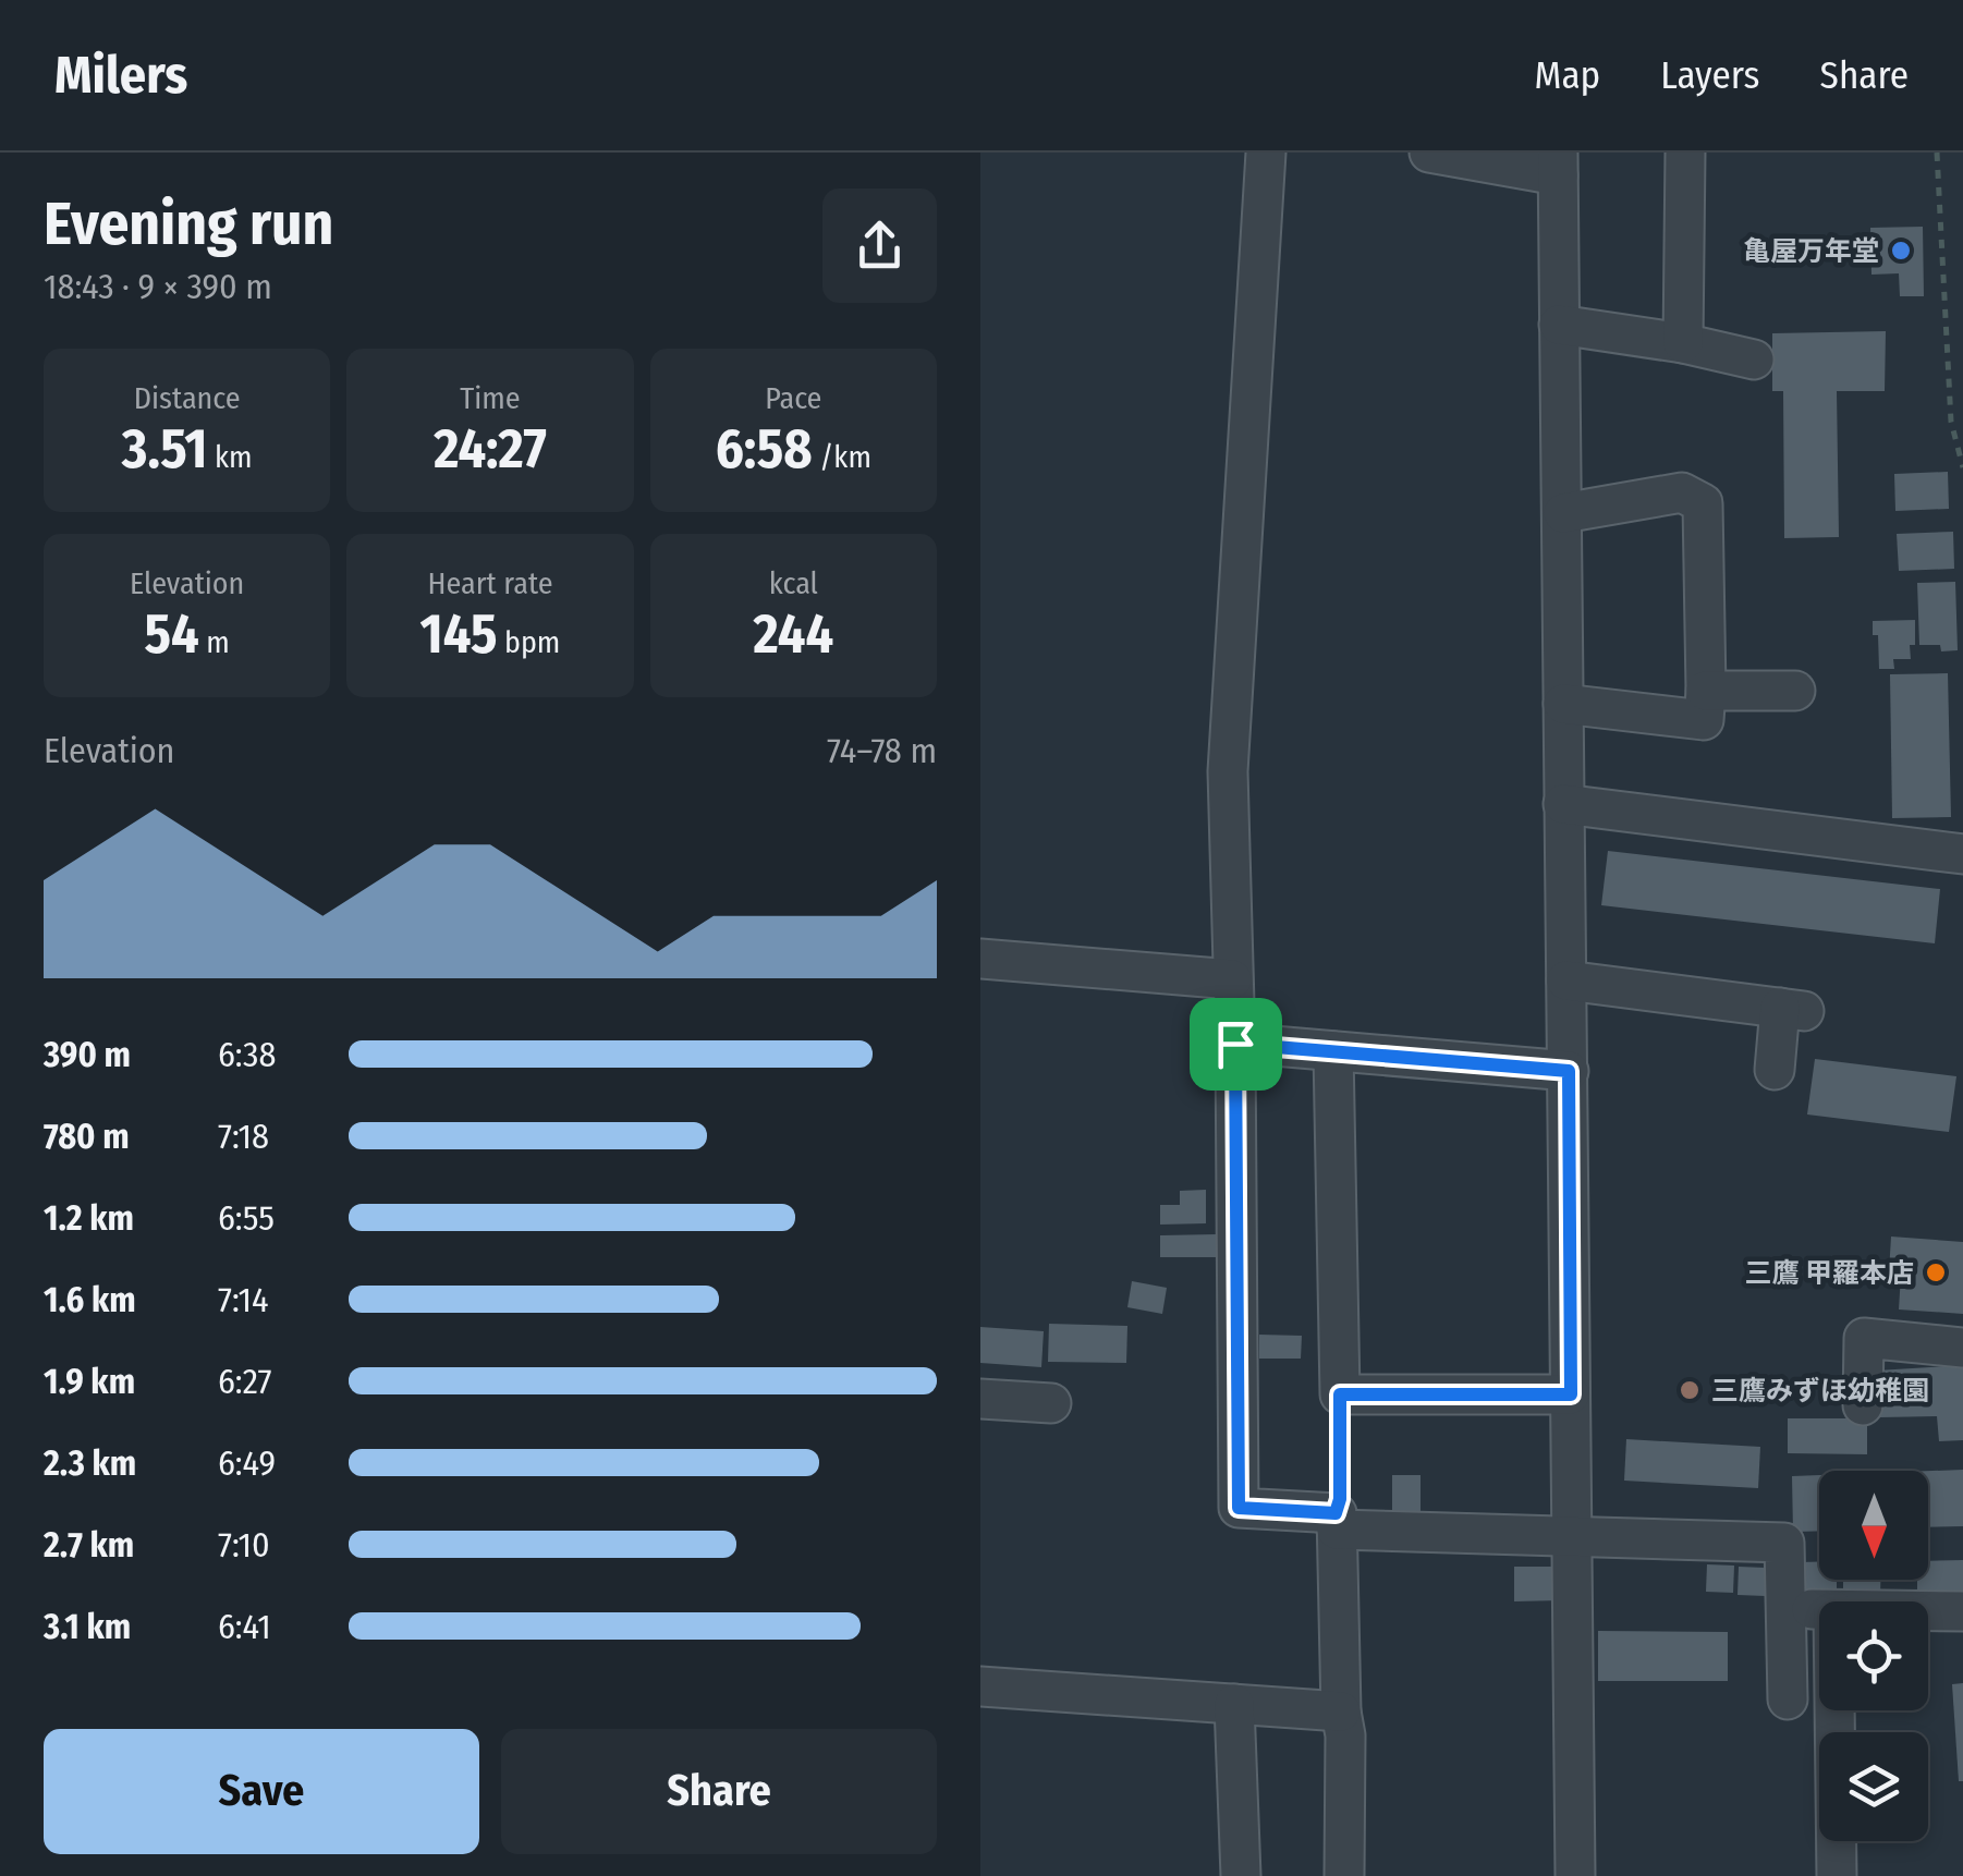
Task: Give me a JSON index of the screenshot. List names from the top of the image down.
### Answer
{
  "places": ["亀屋万年堂", "三鷹 甲羅本店", "三鷹みずほ幼稚園"],
  "north": "bottom",
  "page": {
    "header": "Milers",
    "nav": ["Map", "Layers", "Share"],
    "heading": ["Evening run", "18:43 · 9 × 390 m"],
    "stats": [
      ["Distance", "3.51 km"],
      ["Time", "24:27"],
      ["Pace", "6:58 /km"],
      ["Elevation", "54 m"],
      ["Heart rate", "145 bpm"],
      ["kcal", "244"]
    ],
    "chart": ["Elevation", "74–78 m"],
    "list": [
      {
        "name": "390 m",
        "note": "6:38"
      },
      {
        "name": "780 m",
        "note": "7:18"
      },
      {
        "name": "1.2 km",
        "note": "6:55"
      },
      {
        "name": "1.6 km",
        "note": "7:14"
      },
      {
        "name": "1.9 km",
        "note": "6:27"
      },
      {
        "name": "2.3 km",
        "note": "6:49"
      },
      {
        "name": "2.7 km",
        "note": "7:10"
      },
      {
        "name": "3.1 km",
        "note": "6:41"
      }
    ],
    "buttons": ["Save", "Share"]
  }
}
